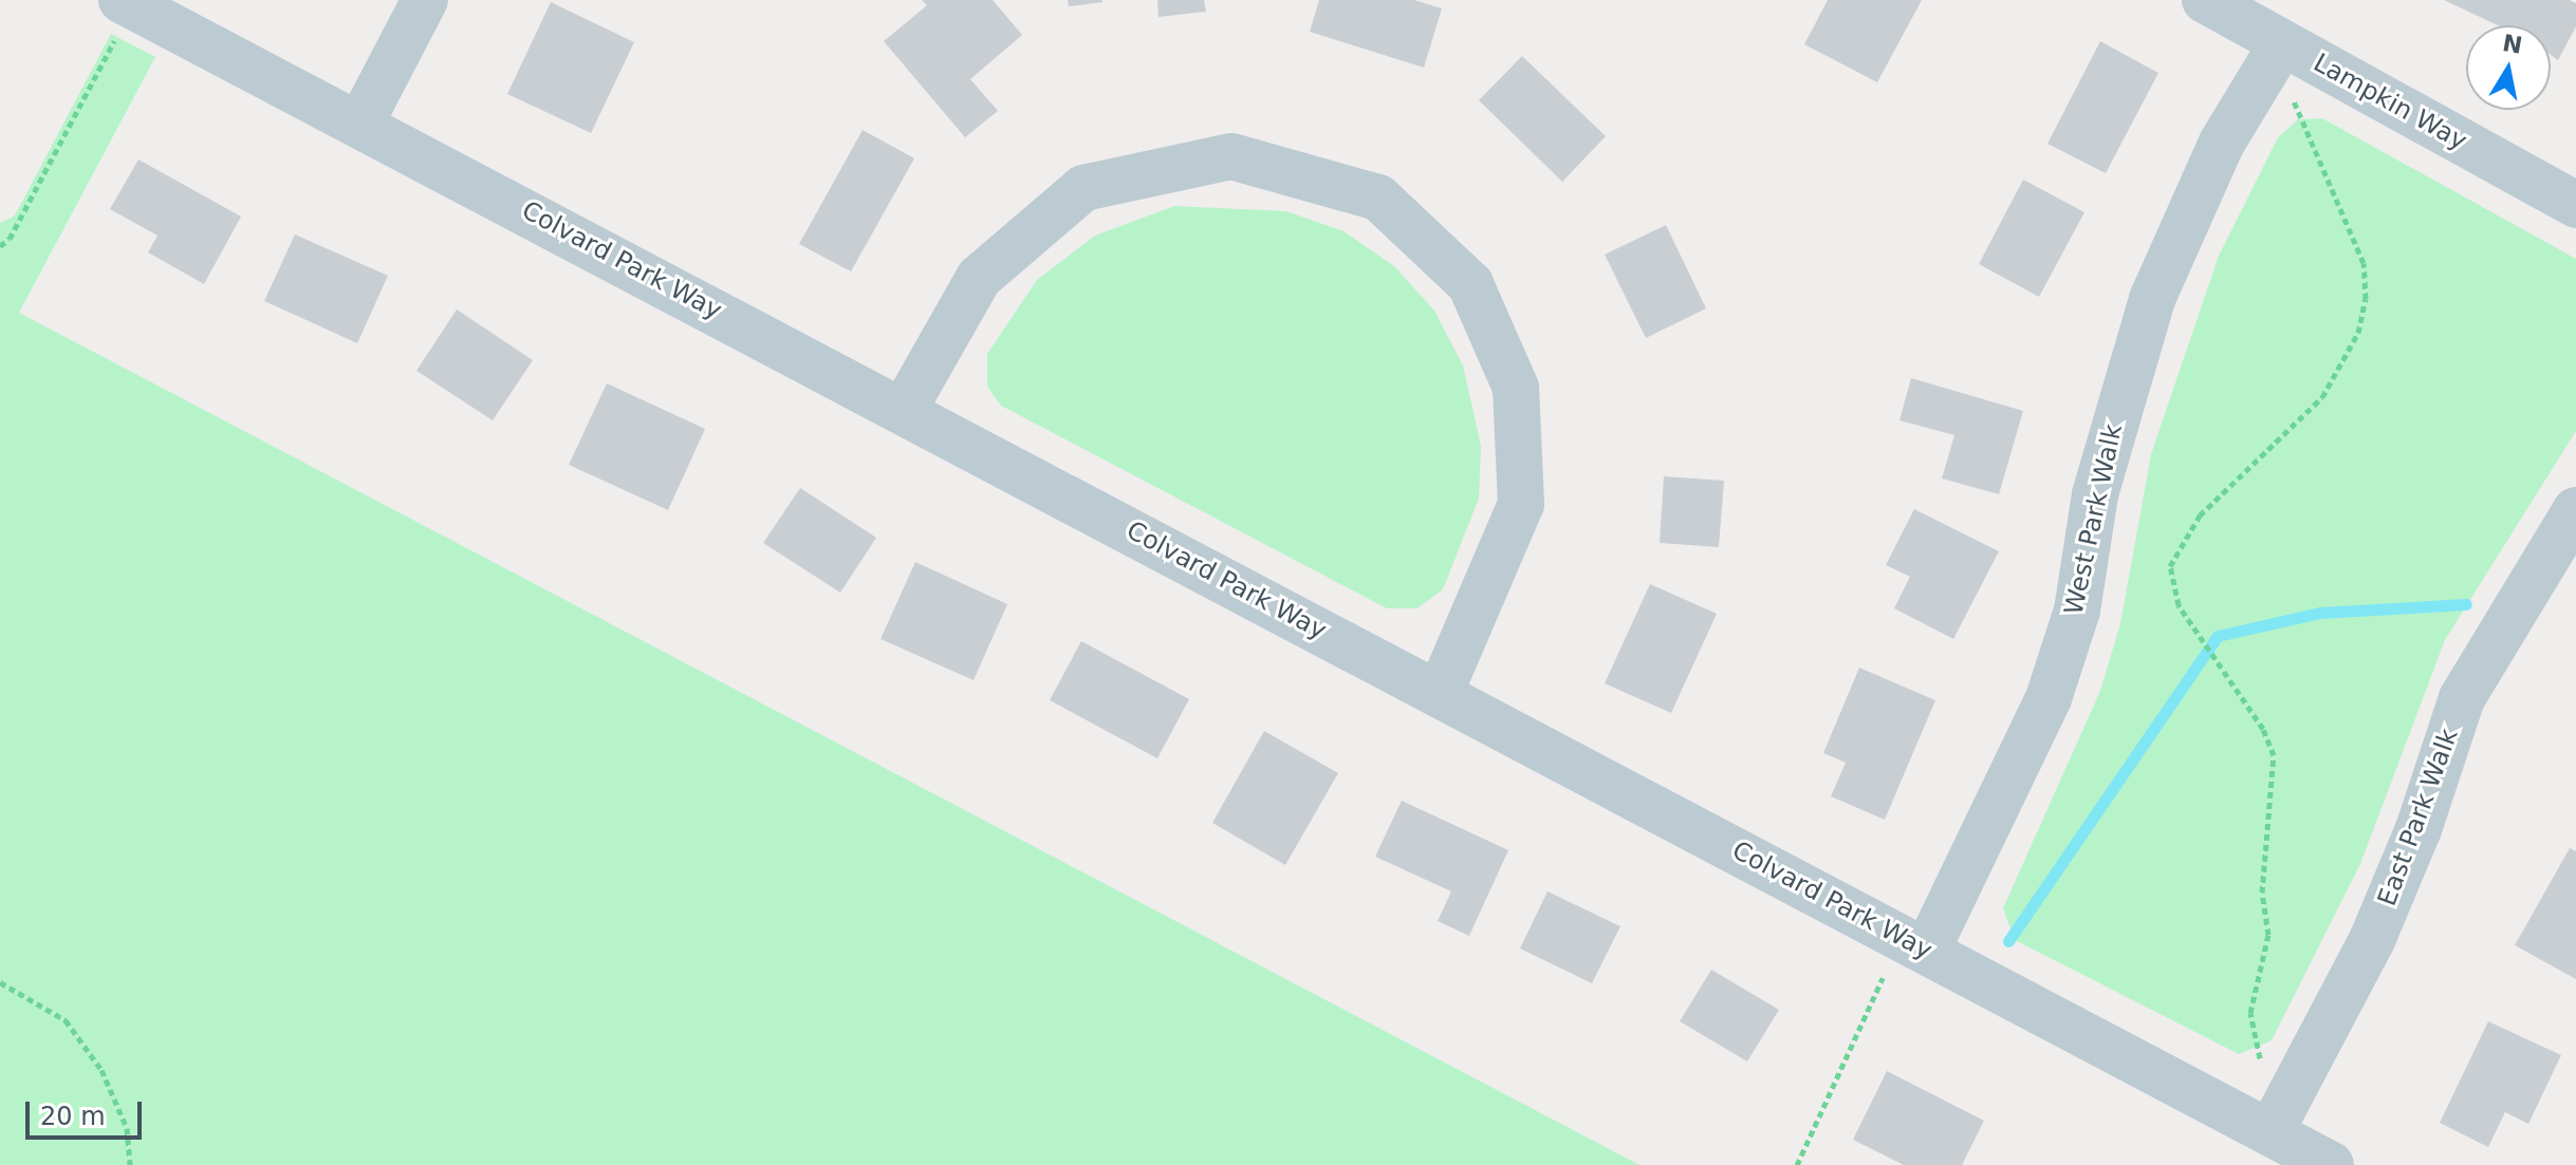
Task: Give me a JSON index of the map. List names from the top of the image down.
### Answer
{
  "streets": {
    "street": [
      "Lampkin Way",
      "Colvard Park Way",
      "West Park Walk",
      "East Park Walk"
    ]
  },
  "crossings": [
    ["Lampkin Way", "West Park Walk"],
    ["Colvard Park Way", "West Park Walk"],
    ["Colvard Park Way", "East Park Walk"]
  ],
  "scale_bar": "20 m",
  "north": "top"
}
